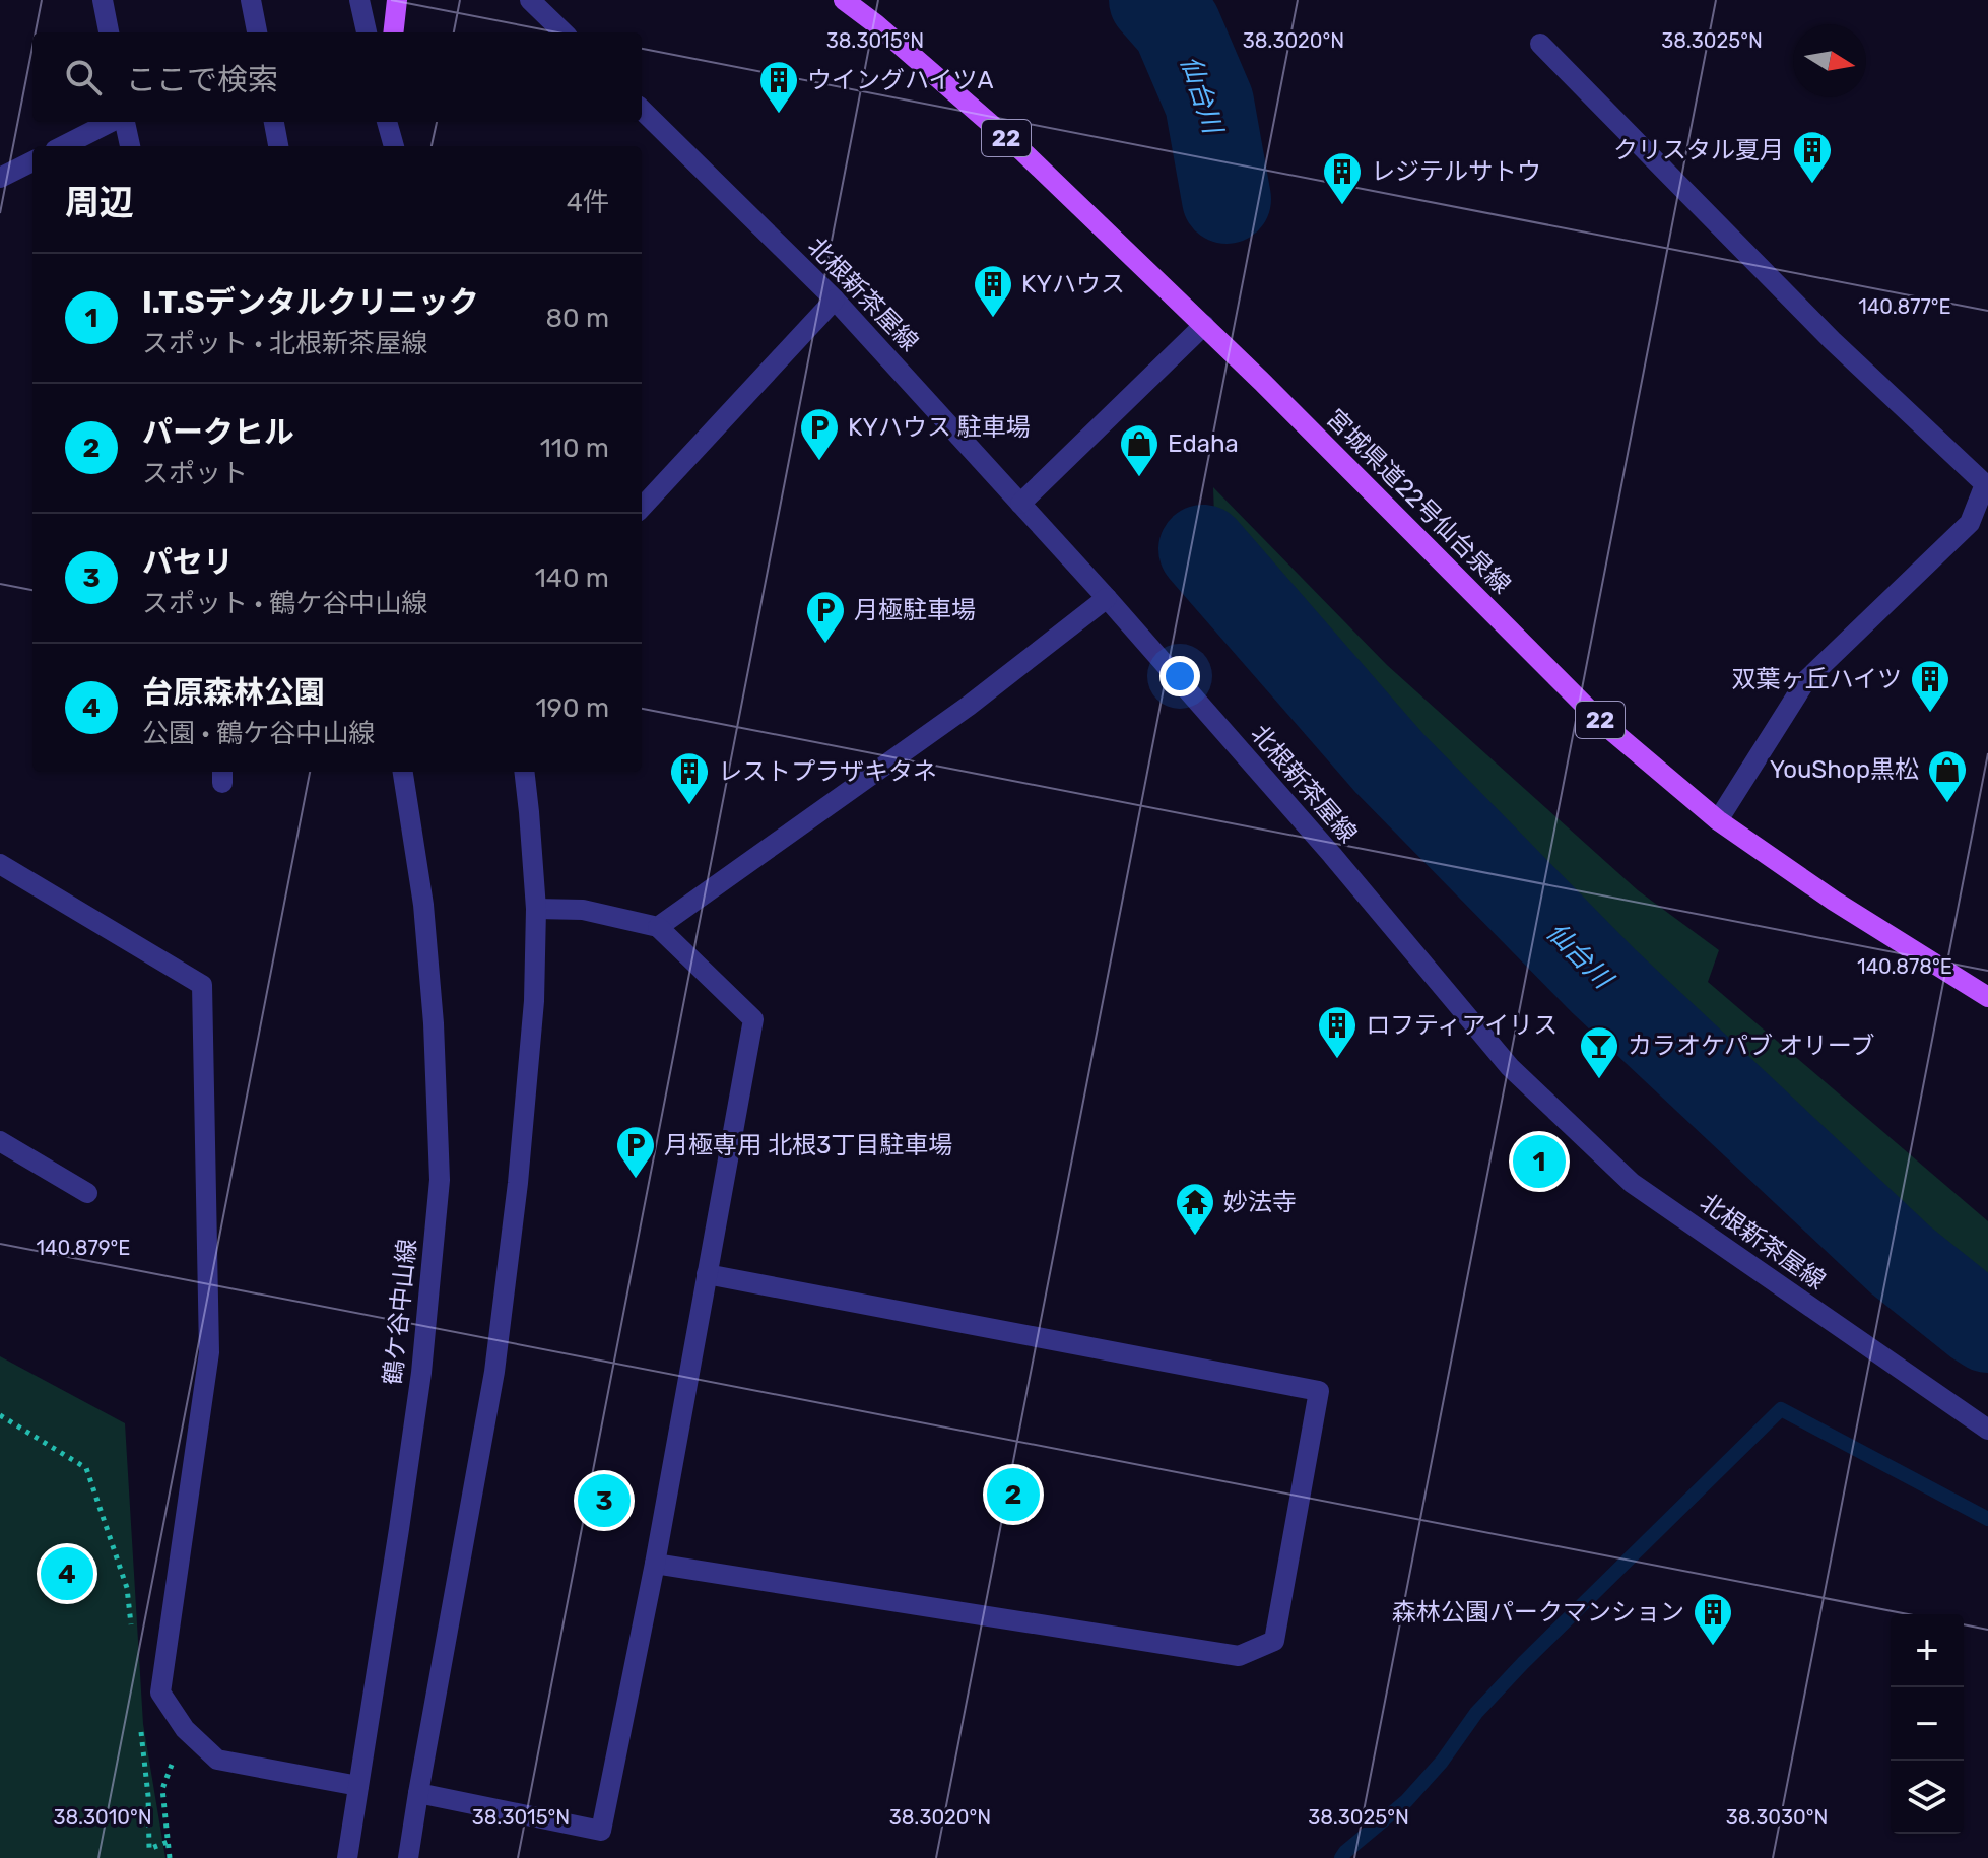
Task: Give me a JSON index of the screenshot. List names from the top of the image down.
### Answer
{
  "streets": {
    "main road": ["22", "宮城県道22号仙台泉線"],
    "street": ["北根新茶屋線", "鶴ケ谷中山線"]
  },
  "water": ["仙台川"],
  "places": {
    "building": [
      "ウイングハイツA",
      "クリスタル夏月",
      "レジテルサトウ",
      "KYハウス",
      "双葉ヶ丘ハイツ",
      "レストプラザキタネ",
      "ロフティアイリス",
      "森林公園パークマンション"
    ],
    "parking": ["KYハウス 駐車場", "月極駐車場", "月極専用 北根3丁目駐車場"],
    "shop": ["Edaha", "YouShop黒松"],
    "bar": ["カラオケパブ オリーブ"],
    "temple": ["妙法寺"]
  },
  "north": "right",
  "page": {
    "search": "ここで検索",
    "heading": ["周辺", "4件"],
    "list": [
      {
        "mark": "1",
        "name": "I.T.Sデンタルクリニック",
        "note": "スポット · 北根新茶屋線",
        "value": "80 m"
      },
      {
        "mark": "2",
        "name": "パークヒル",
        "note": "スポット",
        "value": "110 m"
      },
      {
        "mark": "3",
        "name": "パセリ",
        "note": "スポット · 鶴ケ谷中山線",
        "value": "140 m"
      },
      {
        "mark": "4",
        "name": "台原森林公園",
        "note": "公園 · 鶴ケ谷中山線",
        "value": "190 m"
      }
    ],
    "pins": [
      "1",
      "2",
      "3",
      "4"
    ],
    "map_buttons": ["+", "−"]
  },
  "coordinates": [
    "38.3015°N",
    "38.3020°N",
    "38.3025°N",
    "140.877°E",
    "140.878°E",
    "140.879°E",
    "38.3010°N",
    "38.3030°N"
  ]
}
